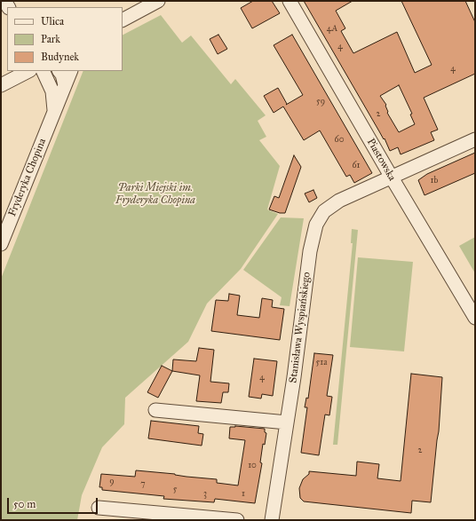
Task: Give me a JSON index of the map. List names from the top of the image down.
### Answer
{
  "streets": {
    "street": ["Piastowska", "Fryderyka Chopina", "Stanisława Wyspiańskiego"]
  },
  "crossings": [
    ["Piastowska", "Stanisława Wyspiańskiego"]
  ],
  "parks": ["Parki Miejski im. Fryderyka Chopina"],
  "house_numbers": [
    "4A",
    "4",
    "4",
    "59",
    "2",
    "60",
    "61",
    "1b",
    "51a",
    "4",
    "2",
    "10",
    "9",
    "7",
    "5",
    "3",
    "1"
  ],
  "legend": ["Ulica", "Park", "Budynek"],
  "scale_bar": "50 m"
}
